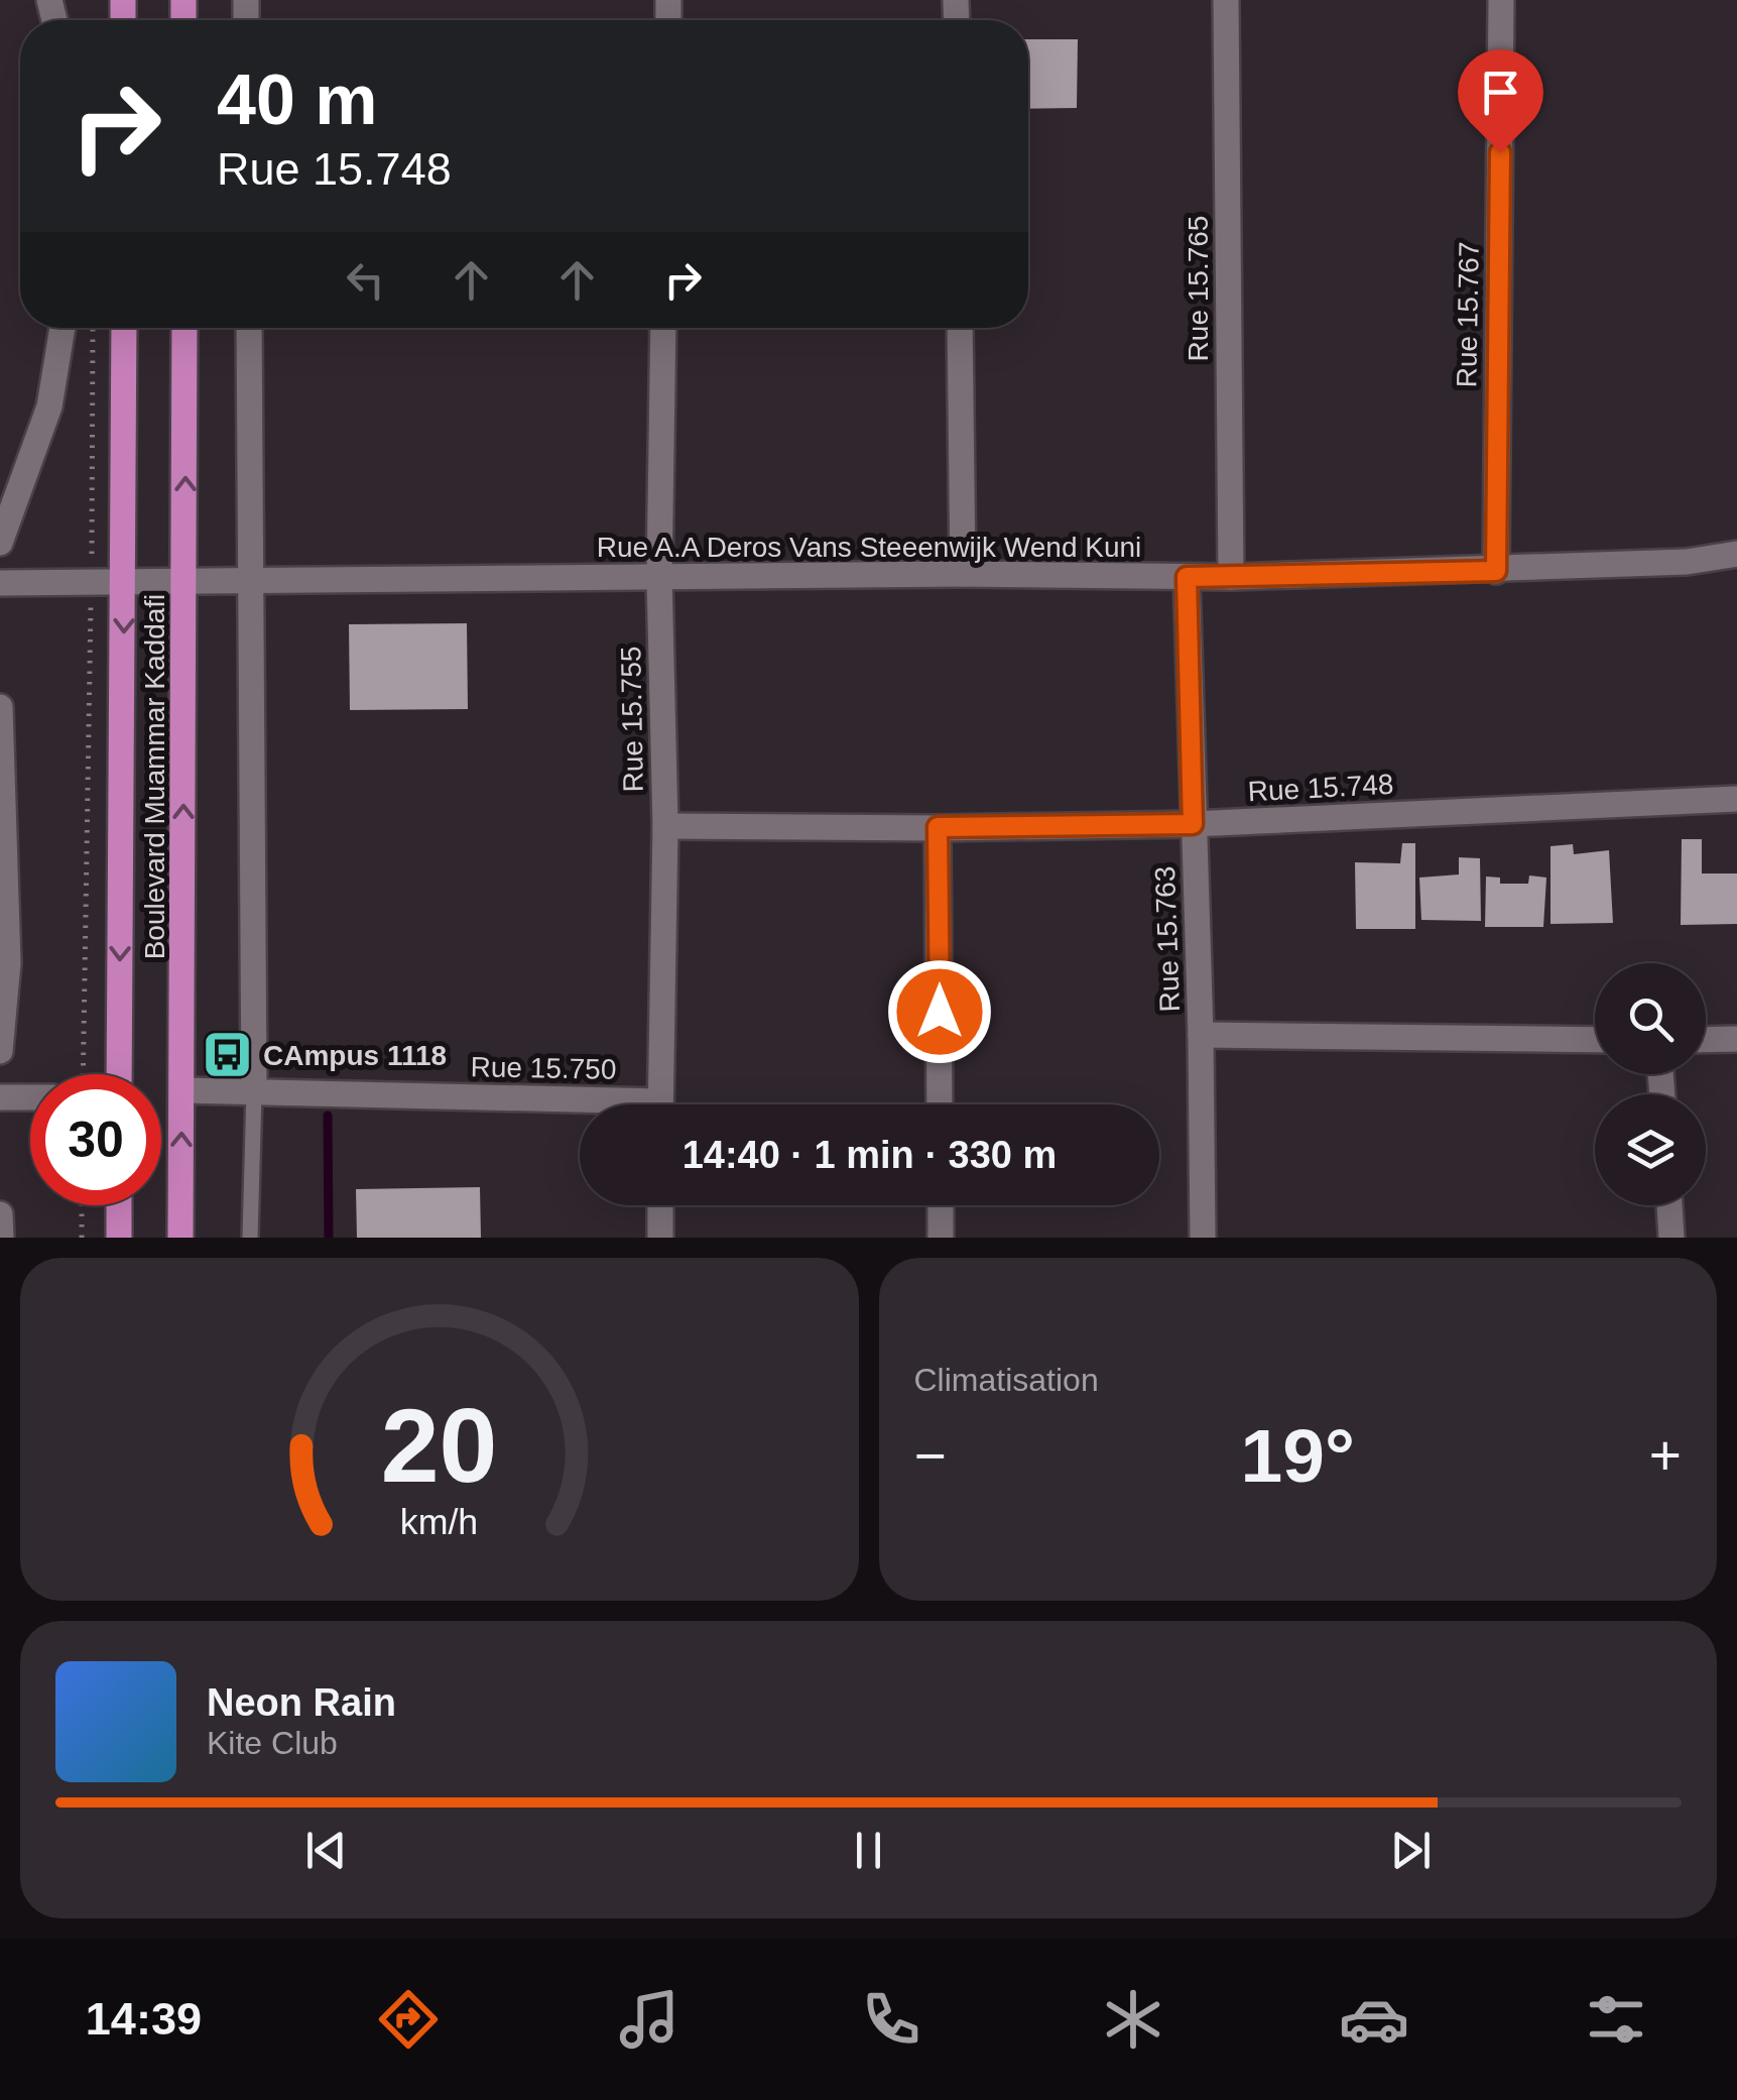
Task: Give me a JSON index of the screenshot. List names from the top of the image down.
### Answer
{
  "streets": {
    "main road": ["Boulevard Muammar Kaddafi"],
    "street": [
      "Rue 15.765",
      "Rue 15.767",
      "Rue A.A Deros Vans Steeenwijk Wend Kuni",
      "Rue 15.755",
      "Rue 15.748",
      "Rue 15.763",
      "Rue 15.750"
    ]
  },
  "crossings": [
    ["Rue 15.765", "Rue A.A Deros Vans Steeenwijk Wend Kuni"],
    ["Rue 15.767", "Rue A.A Deros Vans Steeenwijk Wend Kuni"],
    ["Rue A.A Deros Vans Steeenwijk Wend Kuni", "Rue 15.755"],
    ["Rue A.A Deros Vans Steeenwijk Wend Kuni", "Boulevard Muammar Kaddafi"],
    ["Rue A.A Deros Vans Steeenwijk Wend Kuni", "Rue 15.763"],
    ["Rue 15.755", "Rue 15.748"],
    ["Boulevard Muammar Kaddafi", "Rue 15.750"],
    ["Rue 15.748", "Rue 15.763"]
  ],
  "places": {
    "bus stop": ["CAmpus 1118"]
  },
  "page": {
    "turn": ["40 m", "Rue 15.748"],
    "limit": "30",
    "trip": "14:40 · 1 min · 330 m",
    "tile": "Climatisation",
    "heat": ["−", "19°", "+"],
    "song": ["Neon Rain", "Kite Club"],
    "tabs": "14:39",
    "gauge": ["20", "km/h"]
  }
}
